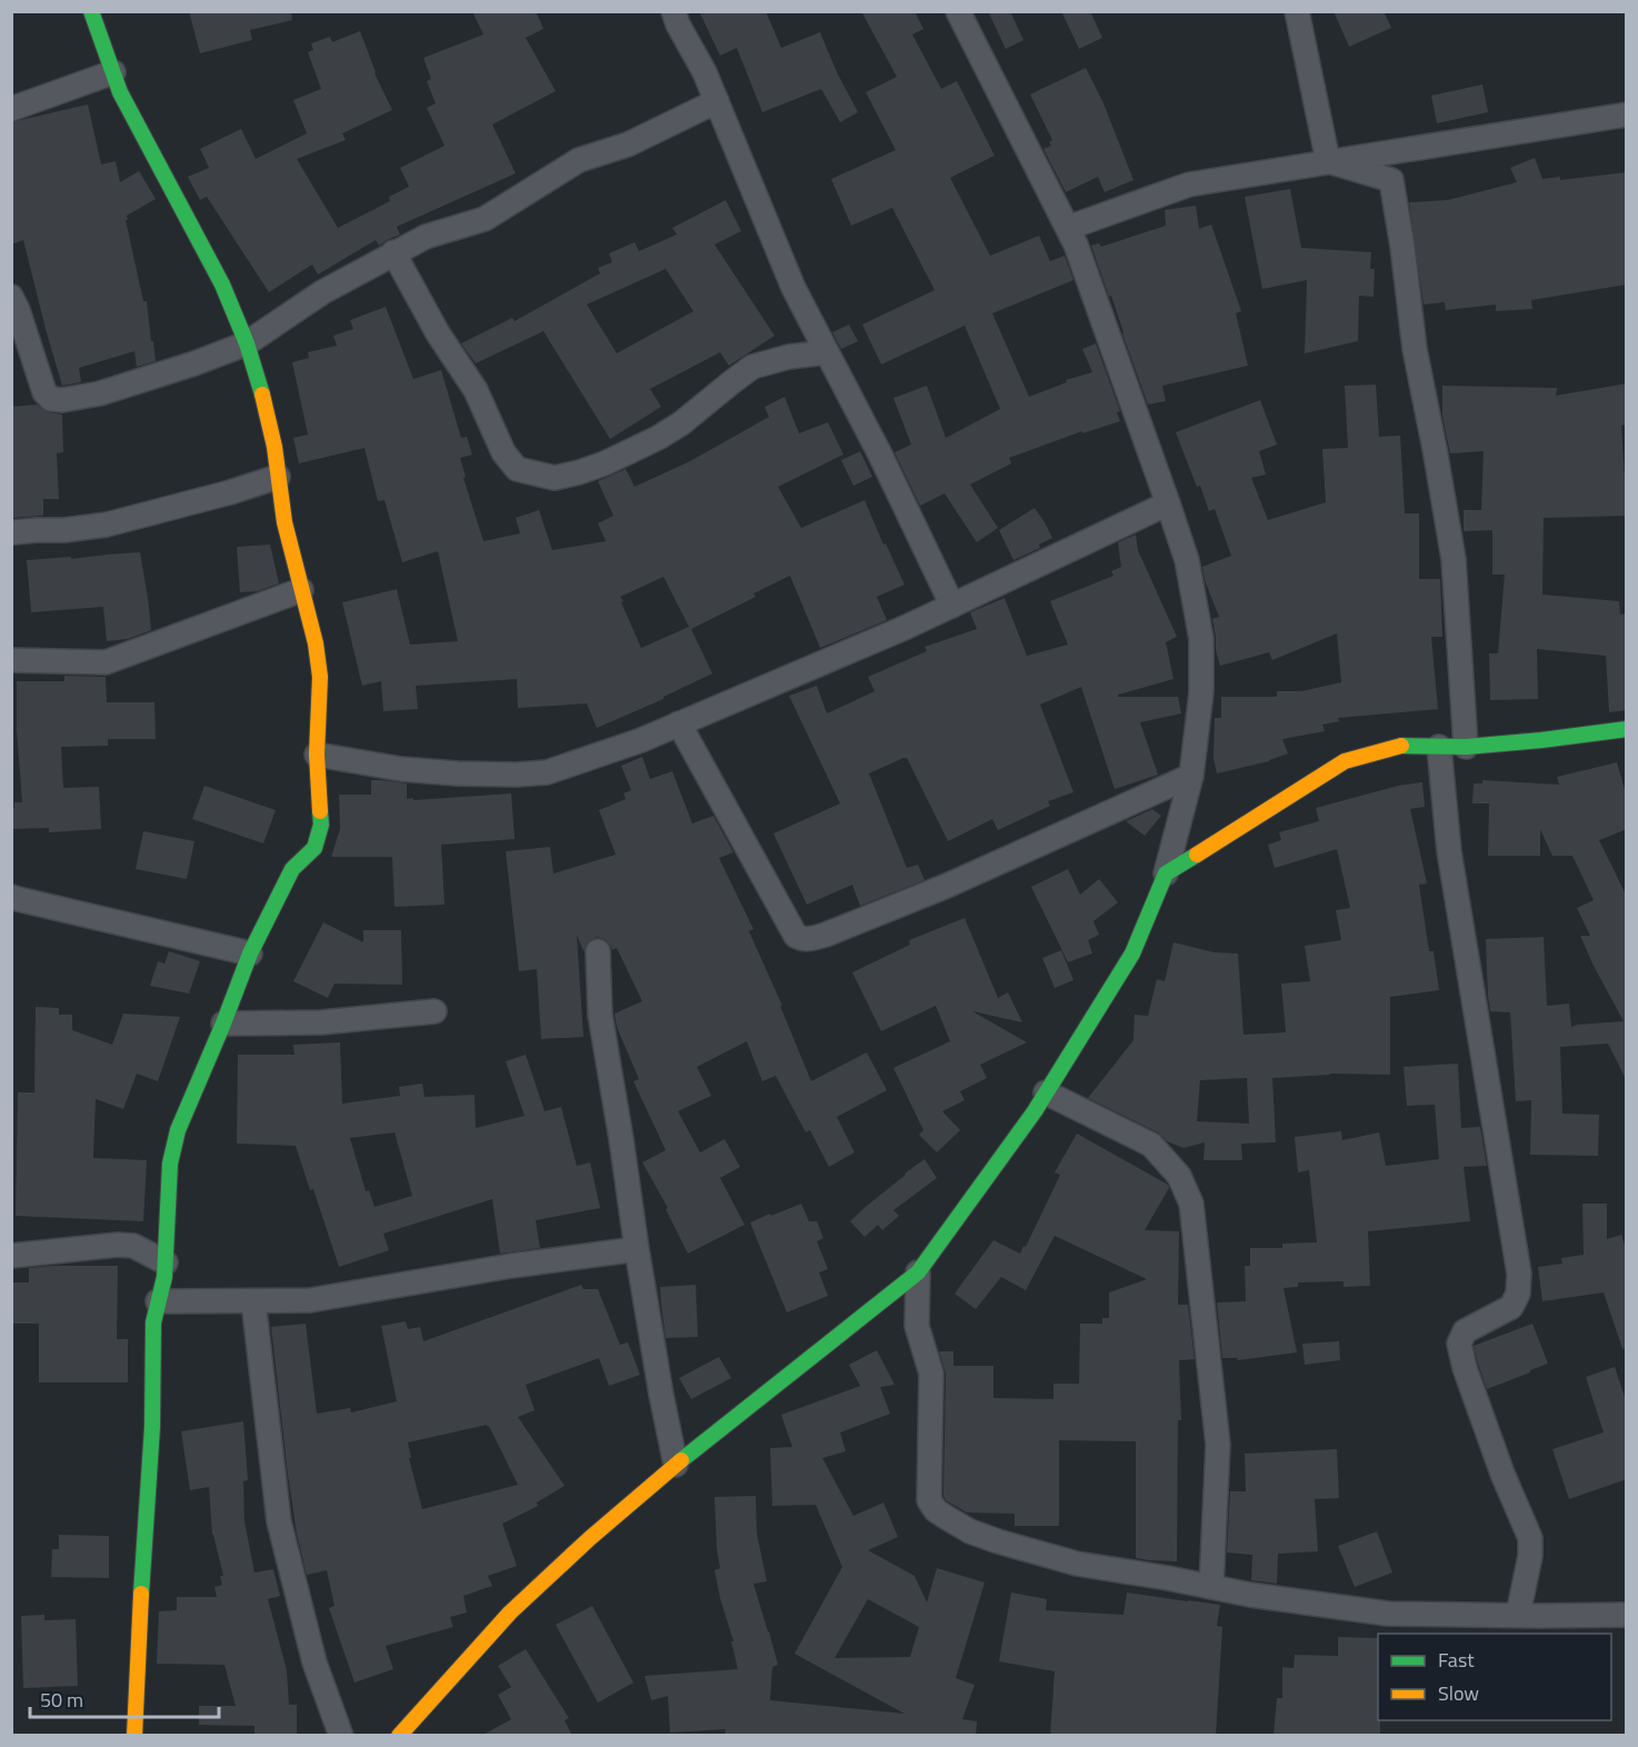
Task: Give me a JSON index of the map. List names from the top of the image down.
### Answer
{
  "legend": ["Fast", "Slow"],
  "scale_bar": "50 m"
}
